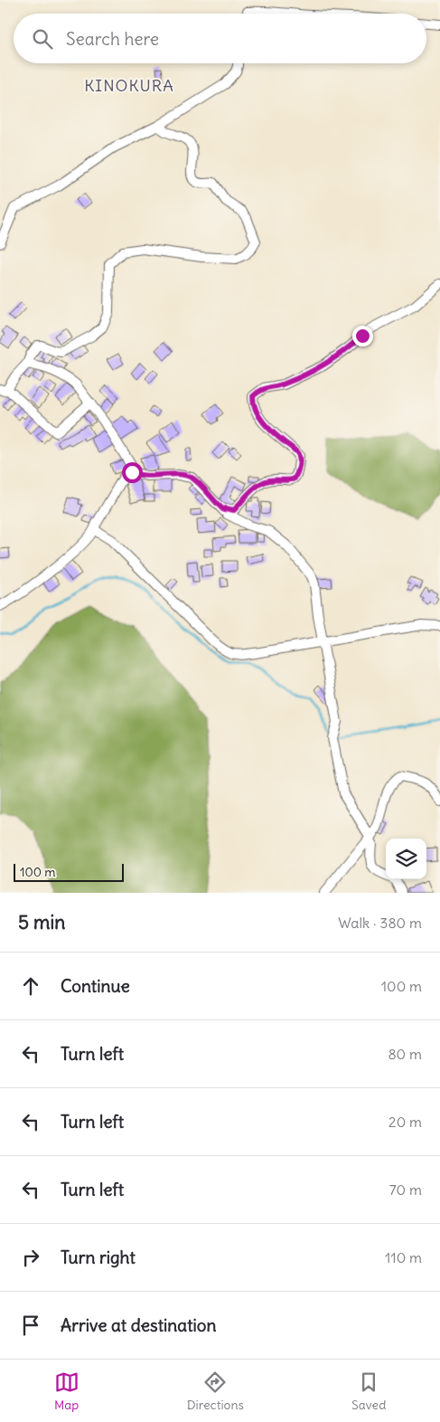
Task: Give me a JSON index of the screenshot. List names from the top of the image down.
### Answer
{
  "districts": ["KINOKURA"],
  "scale_bar": "100 m",
  "page": {
    "search": "Search here",
    "scale": "100 m",
    "heading": ["5 min", "Walk · 380 m"],
    "list": [
      ["Continue", "100 m"],
      ["Turn left", "80 m"],
      ["Turn left", "20 m"],
      ["Turn left", "70 m"],
      ["Turn right", "110 m"],
      "Arrive at destination"
    ],
    "nav": ["Map", "Directions", "Saved"]
  }
}
